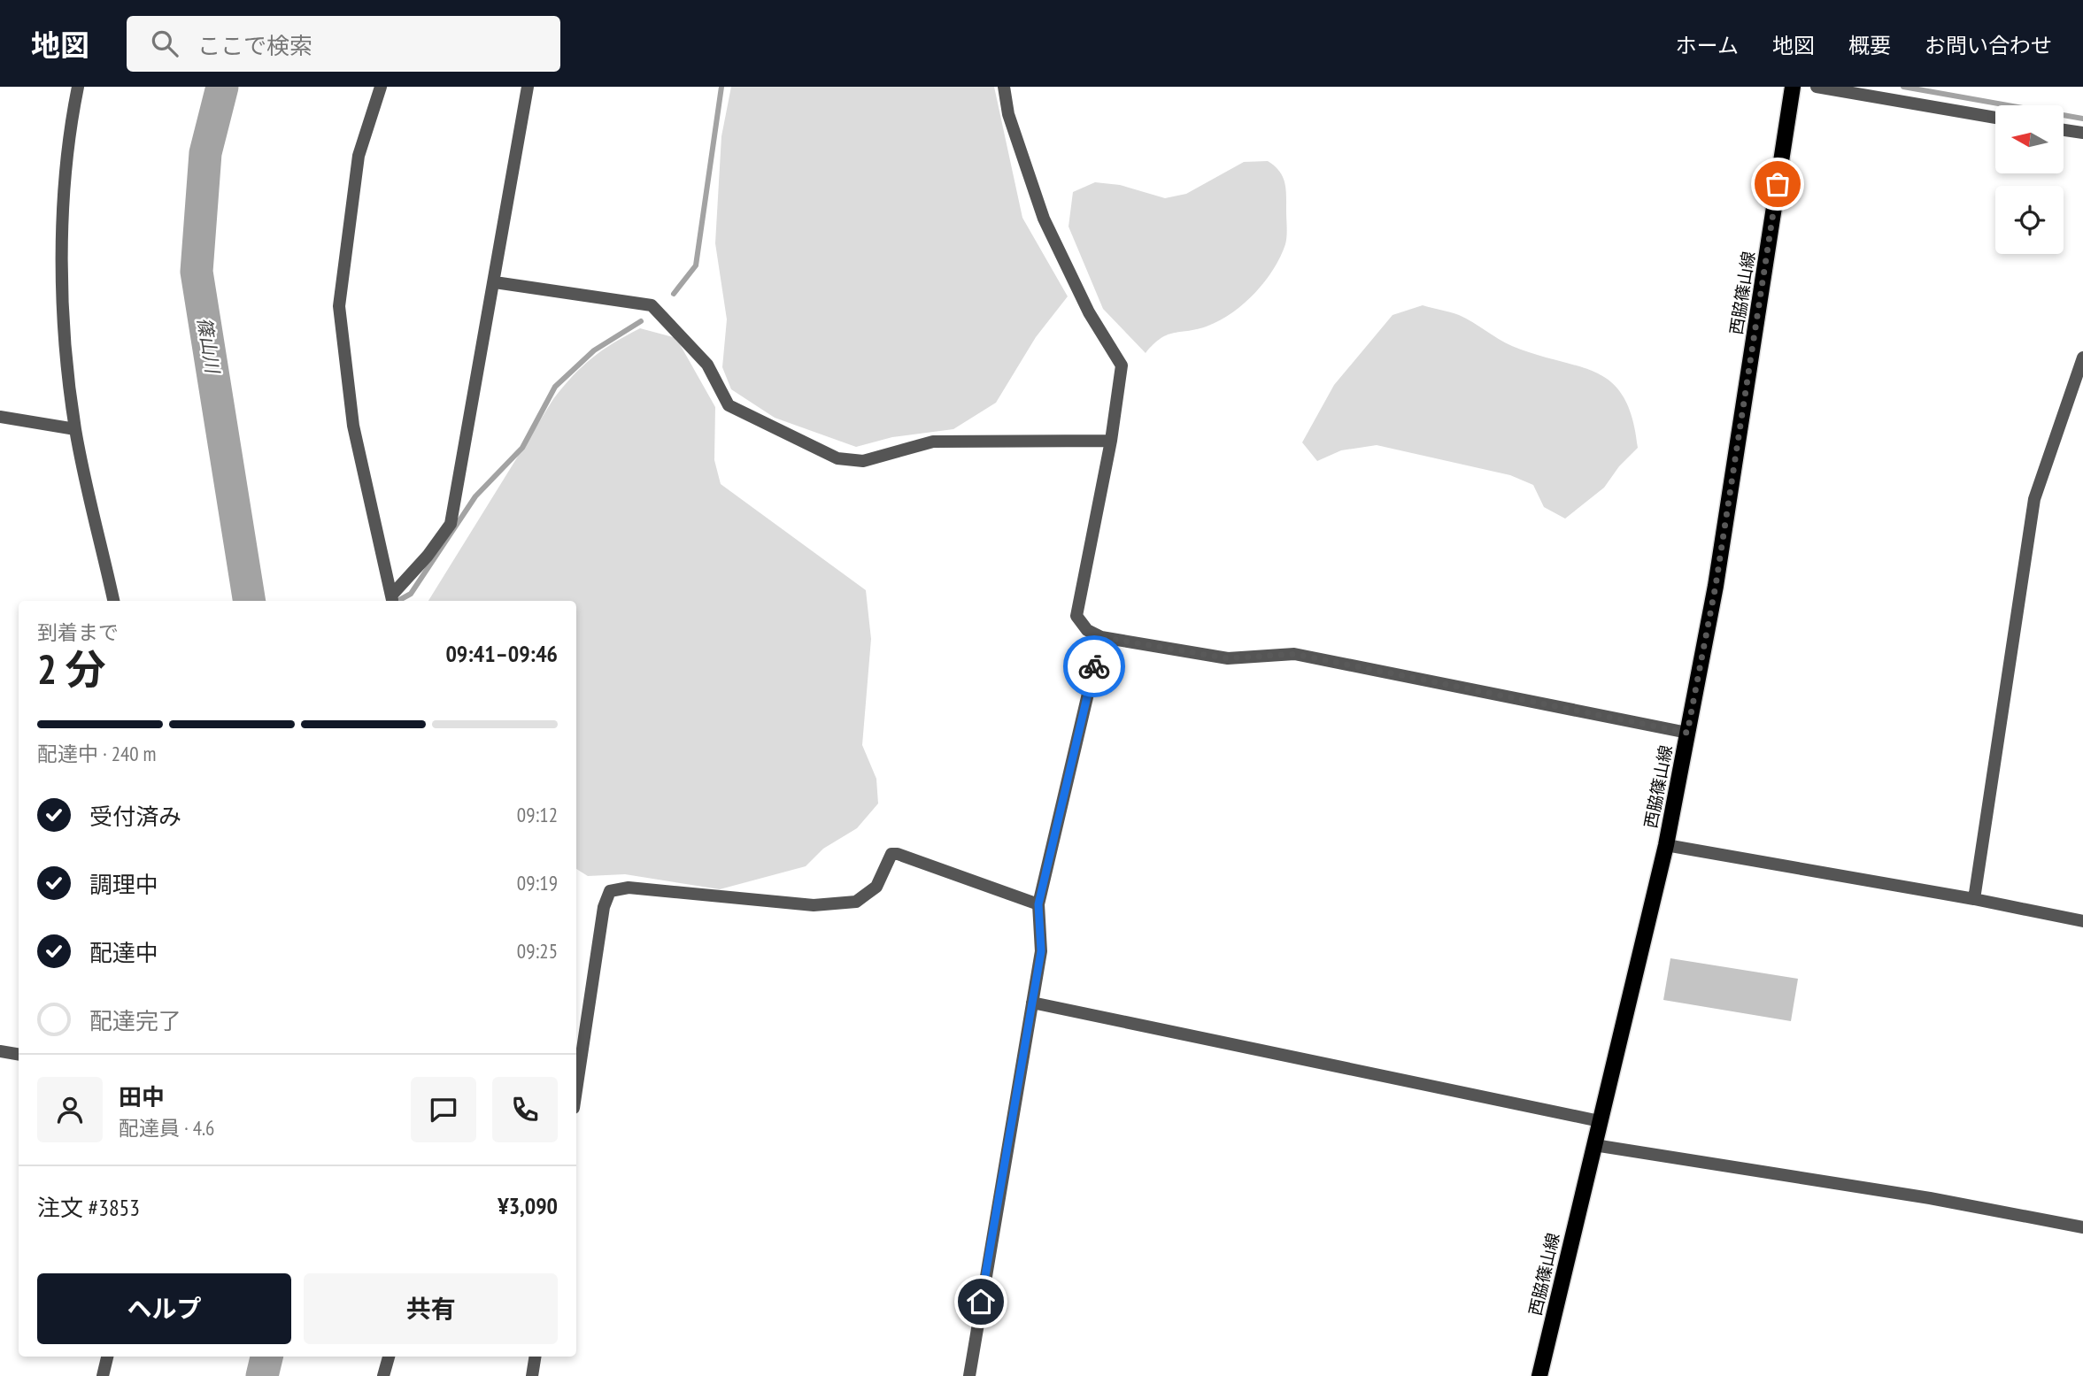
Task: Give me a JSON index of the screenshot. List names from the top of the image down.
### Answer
{
  "streets": {
    "main road": ["西脇篠山線"]
  },
  "water": ["篠山川"],
  "north": "left",
  "page": {
    "header": "地図",
    "search": "ここで検索",
    "nav": [
      "ホーム",
      "地図",
      "概要",
      "お問い合わせ"
    ],
    "heading": ["2 分", "到着まで", "09:41–09:46"],
    "panel": [
      "田中",
      "配達員 · 4.6",
      "注文 #3853",
      "¥3,090"
    ],
    "bar": "配達中 · 240 m",
    "list": [
      ["受付済み", "09:12"],
      ["調理中", "09:19"],
      ["配達中", "09:25"],
      "配達完了"
    ],
    "buttons": ["ヘルプ", "共有"]
  }
}
